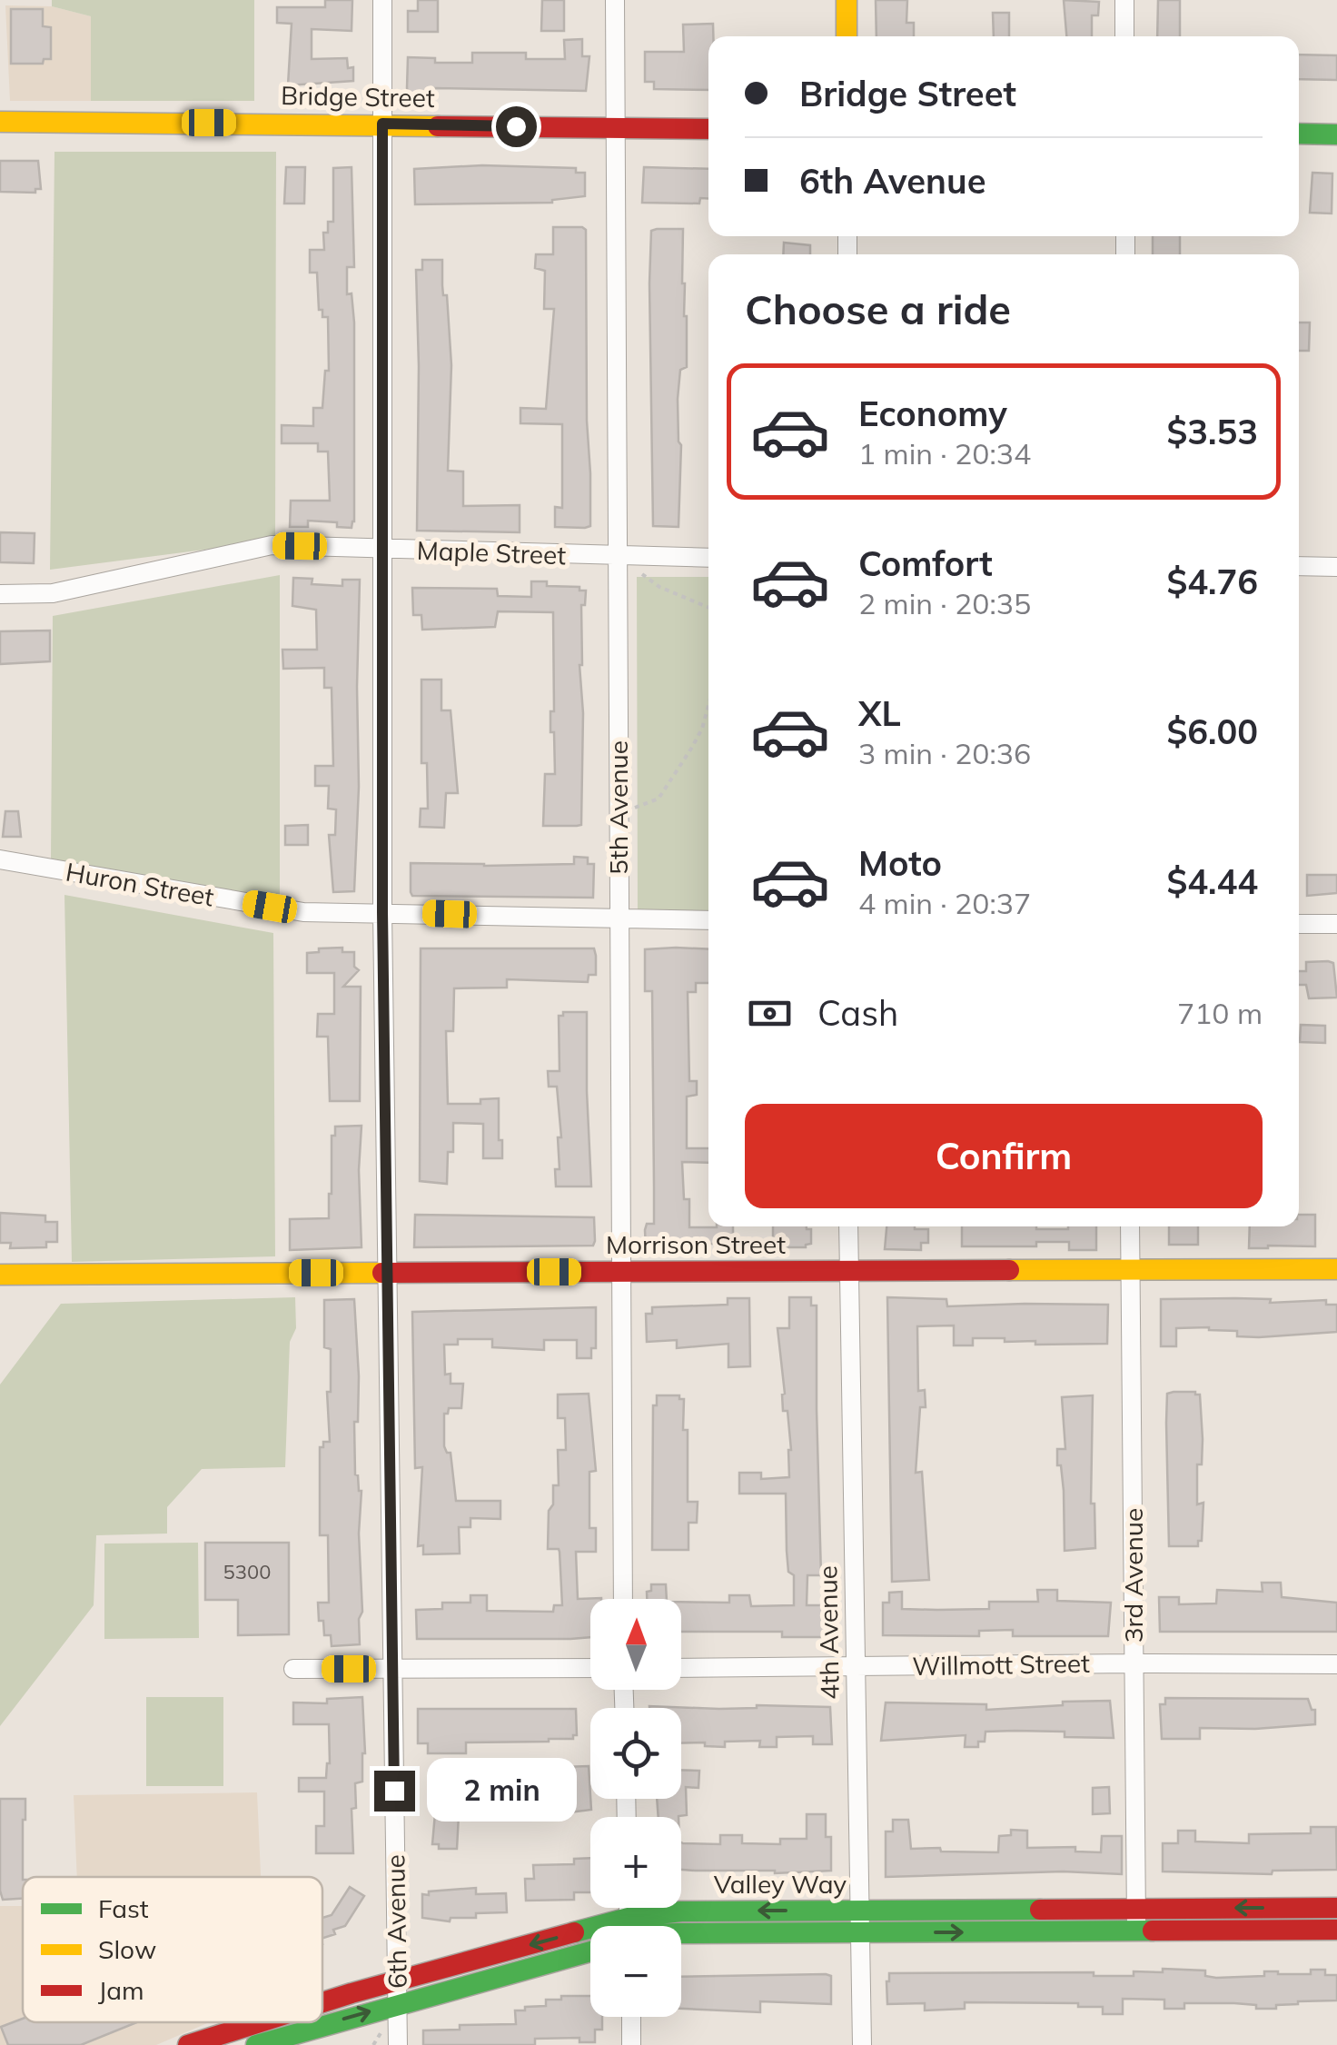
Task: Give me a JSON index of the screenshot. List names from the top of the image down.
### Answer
{
  "streets": {
    "street": [
      "Bridge Street",
      "Maple Street",
      "5th Avenue",
      "Huron Street",
      "Morrison Street",
      "3rd Avenue",
      "4th Avenue",
      "Willmott Street",
      "Valley Way",
      "6th Avenue"
    ]
  },
  "crossings": [
    ["Bridge Street", "5th Avenue"],
    ["Bridge Street", "6th Avenue"],
    ["Maple Street", "5th Avenue"],
    ["Maple Street", "6th Avenue"],
    ["5th Avenue", "Huron Street"],
    ["5th Avenue", "Morrison Street"],
    ["Huron Street", "6th Avenue"],
    ["Morrison Street", "3rd Avenue"],
    ["Morrison Street", "4th Avenue"],
    ["Morrison Street", "6th Avenue"],
    ["3rd Avenue", "Willmott Street"],
    ["3rd Avenue", "Valley Way"],
    ["4th Avenue", "Willmott Street"],
    ["4th Avenue", "Valley Way"],
    ["Valley Way", "6th Avenue"]
  ],
  "house_numbers": ["5300"],
  "legend": ["Fast", "Slow", "Jam"],
  "north": "top",
  "page": {
    "banner": ["Bridge Street", "6th Avenue"],
    "heading": "Choose a ride",
    "list": [
      {
        "name": "Economy",
        "note": "1 min · 20:34",
        "value": "$3.53"
      },
      {
        "name": "Comfort",
        "note": "2 min · 20:35",
        "value": "$4.76"
      },
      {
        "name": "XL",
        "note": "3 min · 20:36",
        "value": "$6.00"
      },
      {
        "name": "Moto",
        "note": "4 min · 20:37",
        "value": "$4.44"
      }
    ],
    "pay": ["Cash", "710 m"],
    "buttons": "Confirm",
    "map_buttons": ["+", "−"],
    "bubble": "2 min"
  }
}
